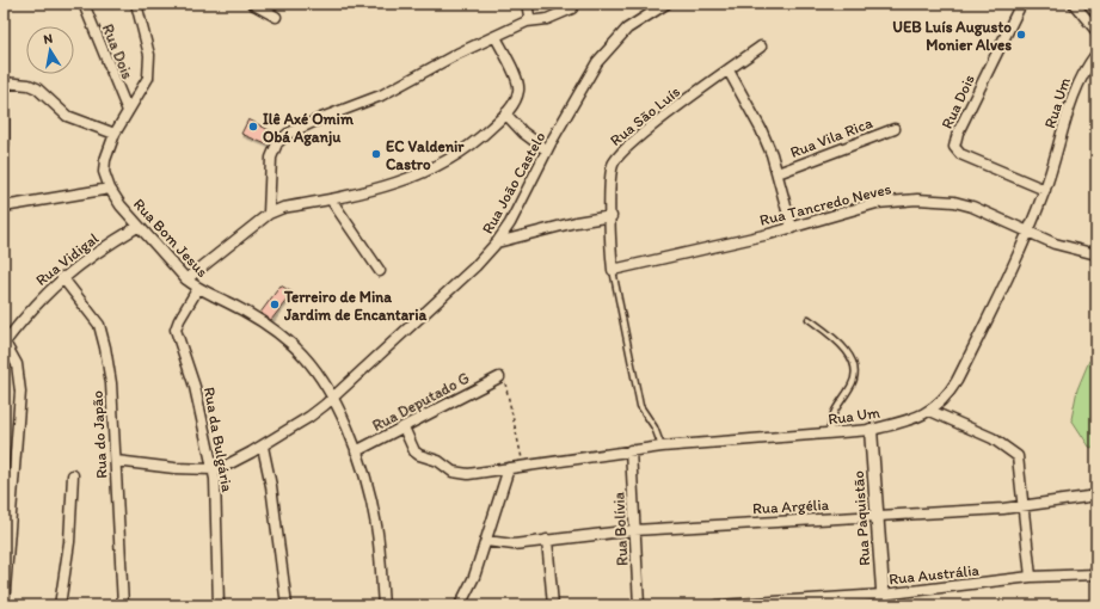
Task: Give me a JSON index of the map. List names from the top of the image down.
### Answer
{
  "streets": {
    "street": [
      "Rua Dois",
      "Rua Um",
      "Rua São Luís",
      "Rua Vila Rica",
      "Rua João Castelo",
      "Rua Tancredo Neves",
      "Rua Bom Jesus",
      "Rua Vidigal",
      "Rua Deputado G",
      "Rua do Japão",
      "Rua da Bulgária",
      "Rua Argélia",
      "Rua Paquistão",
      "Rua Bolívia",
      "Rua Austrália"
    ]
  },
  "crossings": [
    ["Rua Dois", "Rua Um"],
    ["Rua Dois", "Rua Bom Jesus"],
    ["Rua Um", "Rua Tancredo Neves"],
    ["Rua Um", "Rua Deputado G"],
    ["Rua Um", "Rua Paquistão"],
    ["Rua Um", "Rua Bolívia"],
    ["Rua São Luís", "Rua Vila Rica"],
    ["Rua São Luís", "Rua Tancredo Neves"],
    ["Rua Vila Rica", "Rua Tancredo Neves"],
    ["Rua João Castelo", "Rua Bom Jesus"],
    ["Rua João Castelo", "Rua do Japão"],
    ["Rua João Castelo", "Rua da Bulgária"],
    ["Rua Bom Jesus", "Rua Vidigal"],
    ["Rua Bom Jesus", "Rua Deputado G"],
    ["Rua Bom Jesus", "Rua da Bulgária"],
    ["Rua Vidigal", "Rua do Japão"],
    ["Rua Argélia", "Rua Paquistão"],
    ["Rua Argélia", "Rua Bolívia"],
    ["Rua Paquistão", "Rua Austrália"]
  ],
  "places": [
    "UEB Luís Augusto Monier Alves",
    "Ilê Axé Omim Obá Aganju",
    "EC Valdenir Castro",
    "Terreiro de Mina Jardim de Encantaria"
  ],
  "north": "top"
}
